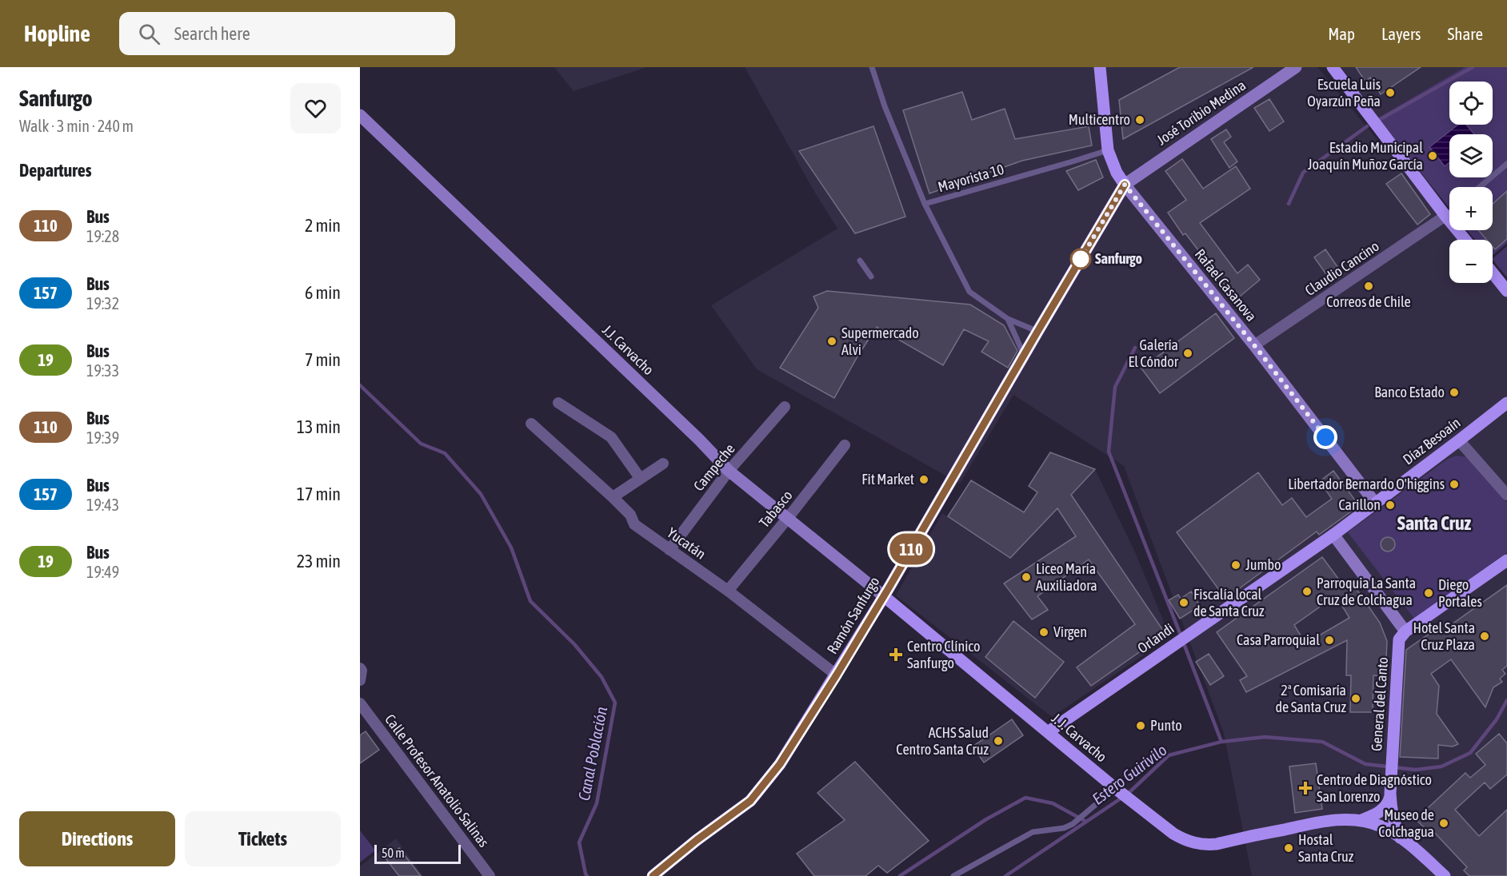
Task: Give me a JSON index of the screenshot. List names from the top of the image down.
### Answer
{
  "streets": {
    "main road": [
      "José Toribio Medina",
      "Rafael Casanova",
      "J.J. Carvacho",
      "Díaz Besoaín",
      "Ramón Sanfurgo",
      "Orlandi",
      "General del Canto",
      "J. J. Carvacho"
    ],
    "street": [
      "Claudio Cancino",
      "Campeche",
      "Tabasco",
      "Yucatán",
      "Calle Profesor Anatolio Salinas"
    ],
    "lane": ["Mayorista 10"]
  },
  "crossings": [
    ["José Toribio Medina", "Rafael Casanova"],
    ["José Toribio Medina", "Ramón Sanfurgo"],
    ["Mayorista 10", "Rafael Casanova"],
    ["Mayorista 10", "Ramón Sanfurgo"],
    ["Claudio Cancino", "Rafael Casanova"],
    ["Rafael Casanova", "Díaz Besoaín"],
    ["Rafael Casanova", "Ramón Sanfurgo"],
    ["Rafael Casanova", "Orlandi"],
    ["J.J. Carvacho", "Campeche"],
    ["J.J. Carvacho", "Tabasco"],
    ["J.J. Carvacho", "Ramón Sanfurgo"],
    ["J.J. Carvacho", "J. J. Carvacho"],
    ["Díaz Besoaín", "Orlandi"],
    ["Campeche", "Yucatán"],
    ["Tabasco", "Yucatán"],
    ["Yucatán", "Ramón Sanfurgo"],
    ["Ramón Sanfurgo", "J. J. Carvacho"],
    ["Orlandi", "J. J. Carvacho"]
  ],
  "districts": ["Santa Cruz"],
  "water": ["Canal Población", "Estero Guirivilo"],
  "places": {
    "other": [
      "Escuela Luis Oyarzún Peña",
      "Multicentro",
      "Estadio Municipal Joaquín Muñoz García",
      "Sanfurgo",
      "Correos de Chile",
      "Supermercado Alvi",
      "Galería El Cóndor",
      "Banco Estado",
      "Fit Market",
      "Libertador Bernardo O'higgins",
      "Carillon",
      "Jumbo",
      "Liceo María Auxiliadora",
      "Parroquia La Santa Cruz de Colchagua",
      "Diego Portales",
      "Fiscalía local de Santa Cruz",
      "Virgen",
      "Hotel Santa Cruz Plaza",
      "Casa Parroquial",
      "2ª Comisaría de Santa Cruz",
      "Punto",
      "ACHS Salud Centro Santa Cruz",
      "Museo de Colchagua",
      "Hostal Santa Cruz"
    ],
    "health": ["Centro Clínico Sanfurgo", "Centro de Diagnóstico San Lorenzo"]
  },
  "lines": ["bus line 110"],
  "scale_bar": "50 m",
  "page": {
    "header": "Hopline",
    "search": "Search here",
    "nav": ["Map", "Layers", "Share"],
    "heading": [
      ["Sanfurgo", "Walk · 3 min · 240 m"],
      "Departures"
    ],
    "on_map": "110",
    "map_buttons": ["+", "−"],
    "list": [
      {
        "mark": "110",
        "name": "Bus",
        "note": "19:28",
        "value": "2 min"
      },
      {
        "mark": "157",
        "name": "Bus",
        "note": "19:32",
        "value": "6 min"
      },
      {
        "mark": "19",
        "name": "Bus",
        "note": "19:33",
        "value": "7 min"
      },
      {
        "mark": "110",
        "name": "Bus",
        "note": "19:39",
        "value": "13 min"
      },
      {
        "mark": "157",
        "name": "Bus",
        "note": "19:43",
        "value": "17 min"
      },
      {
        "mark": "19",
        "name": "Bus",
        "note": "19:49",
        "value": "23 min"
      }
    ],
    "buttons": ["Directions", "Tickets"],
    "scale": "50 m"
  }
}
